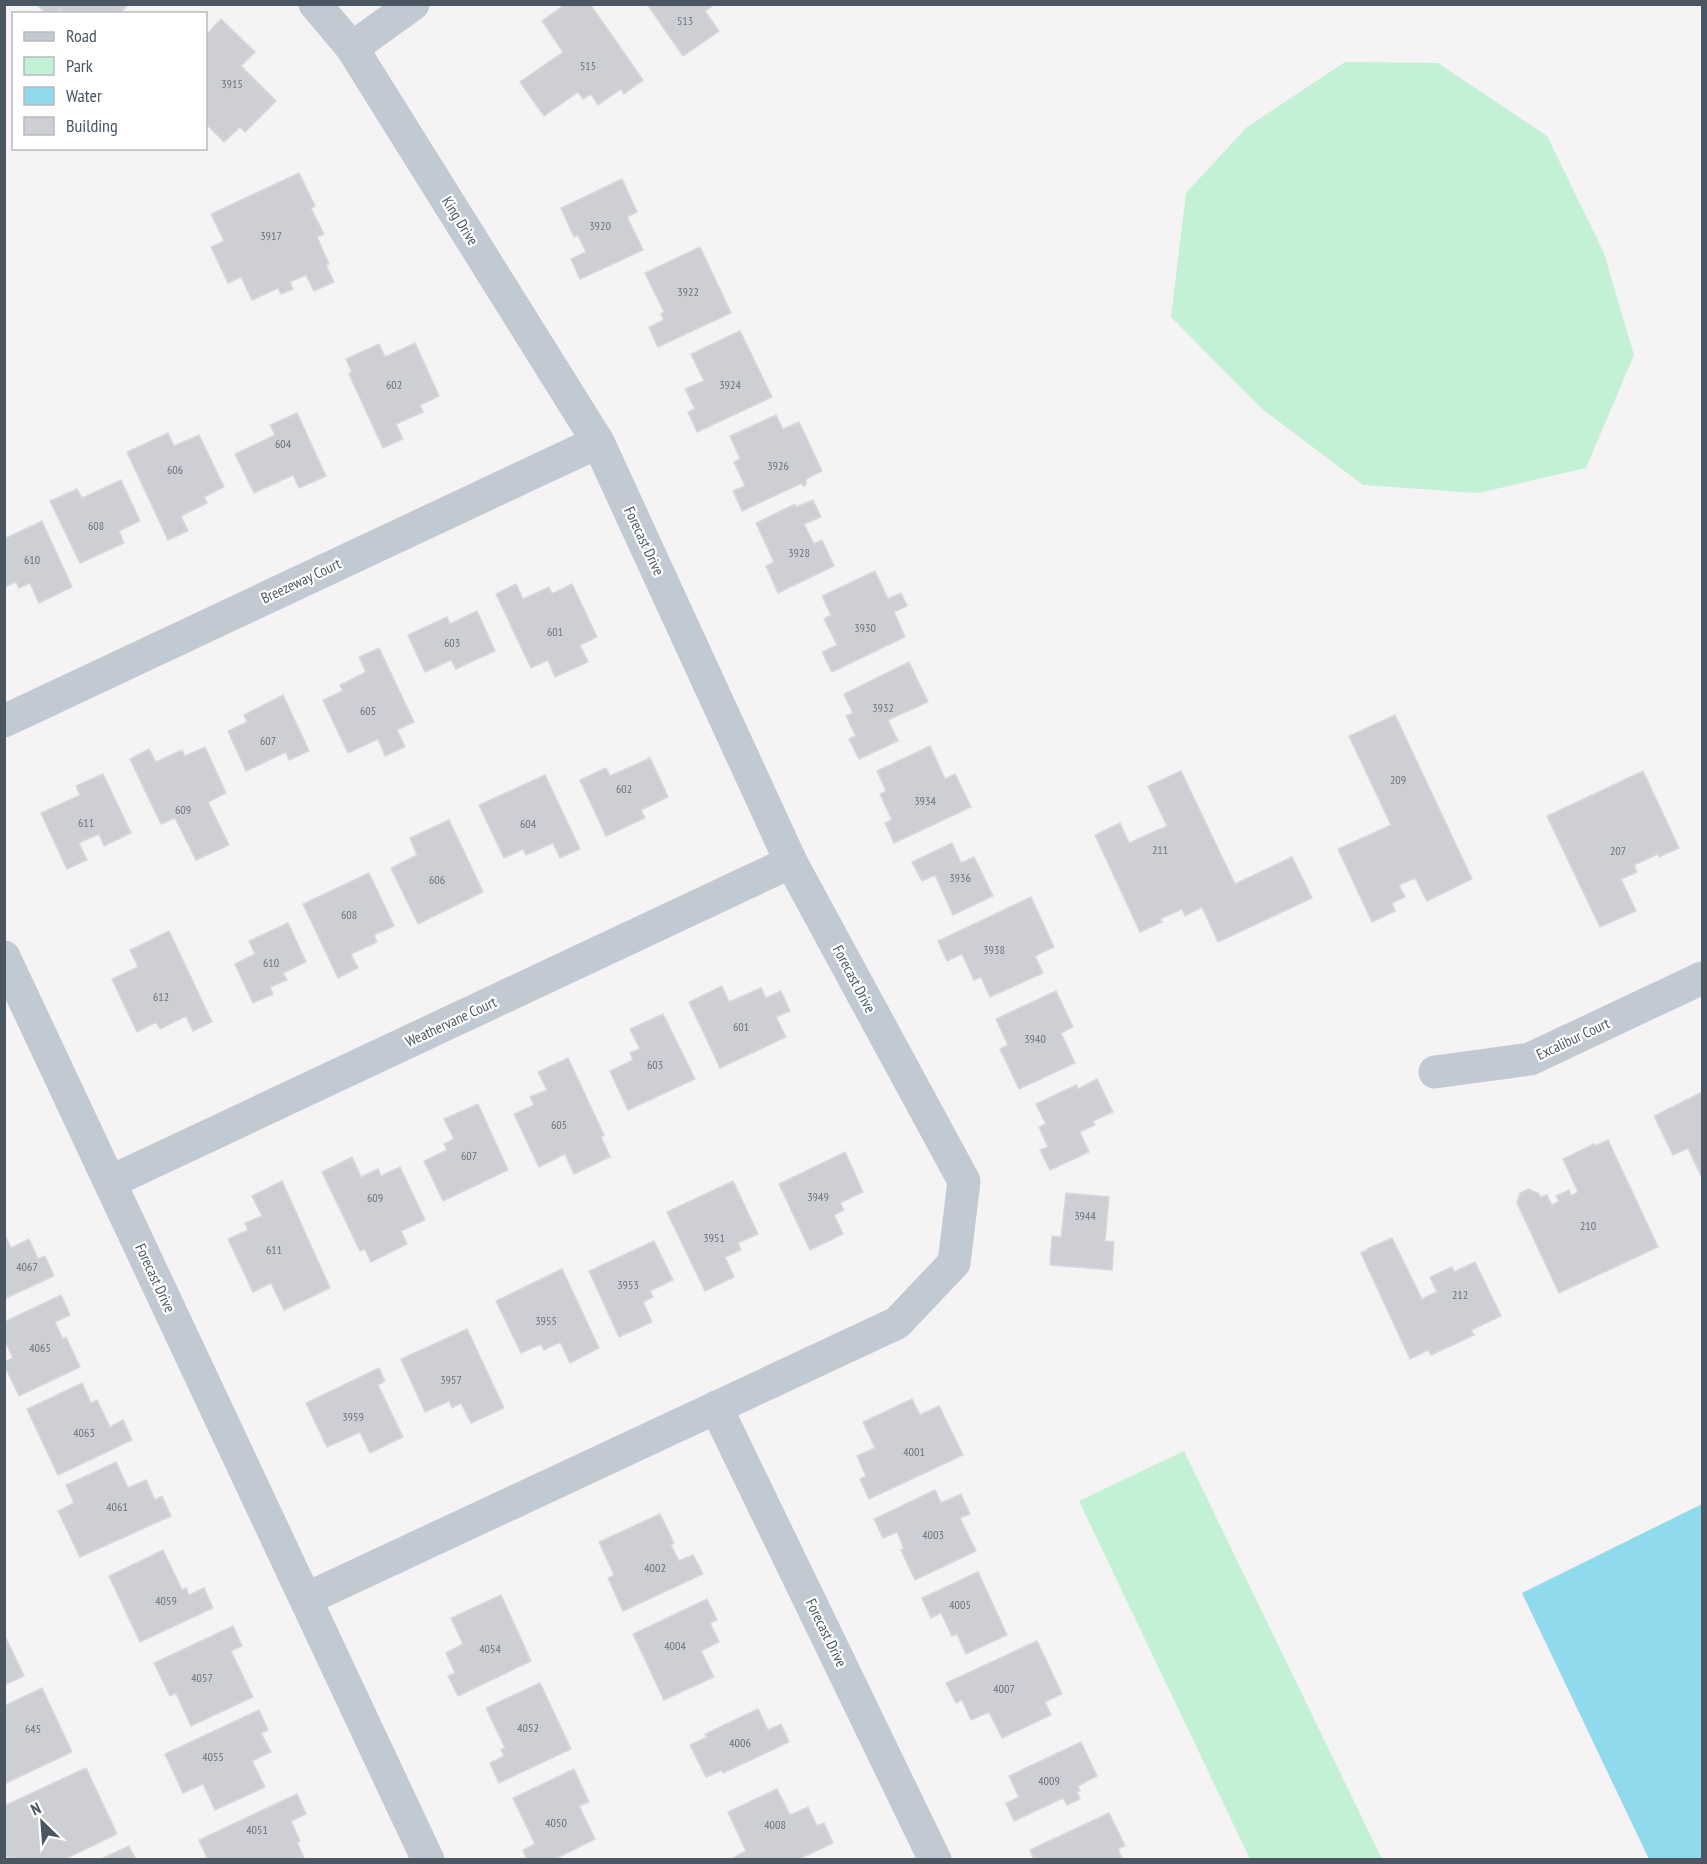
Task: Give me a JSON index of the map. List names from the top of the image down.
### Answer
{
  "streets": {
    "street": [
      "King Drive",
      "Forecast Drive",
      "Breezeway Court",
      "Weathervane Court",
      "Excalibur Court"
    ]
  },
  "crossings": [
    ["King Drive", "Forecast Drive"],
    ["King Drive", "Breezeway Court"],
    ["Forecast Drive", "Breezeway Court"],
    ["Forecast Drive", "Weathervane Court"]
  ],
  "house_numbers": [
    "513",
    "515",
    "3915",
    "3920",
    "3917",
    "3922",
    "602",
    "3924",
    "604",
    "3926",
    "606",
    "608",
    "3928",
    "610",
    "3930",
    "601",
    "603",
    "3932",
    "605",
    "607",
    "209",
    "602",
    "3934",
    "609",
    "611",
    "604",
    "211",
    "207",
    "3936",
    "606",
    "608",
    "3938",
    "610",
    "612",
    "601",
    "3940",
    "603",
    "605",
    "607",
    "3949",
    "609",
    "3944",
    "210",
    "3951",
    "611",
    "4067",
    "3953",
    "212",
    "3955",
    "4065",
    "3957",
    "3959",
    "4063",
    "4001",
    "4061",
    "4003",
    "4002",
    "4059",
    "4005",
    "4004",
    "4054",
    "4057",
    "4007",
    "4052",
    "645",
    "4006",
    "4055",
    "4009",
    "4050",
    "4008",
    "4051"
  ],
  "legend": [
    "Road",
    "Park",
    "Water",
    "Building"
  ],
  "north": "top left"
}
